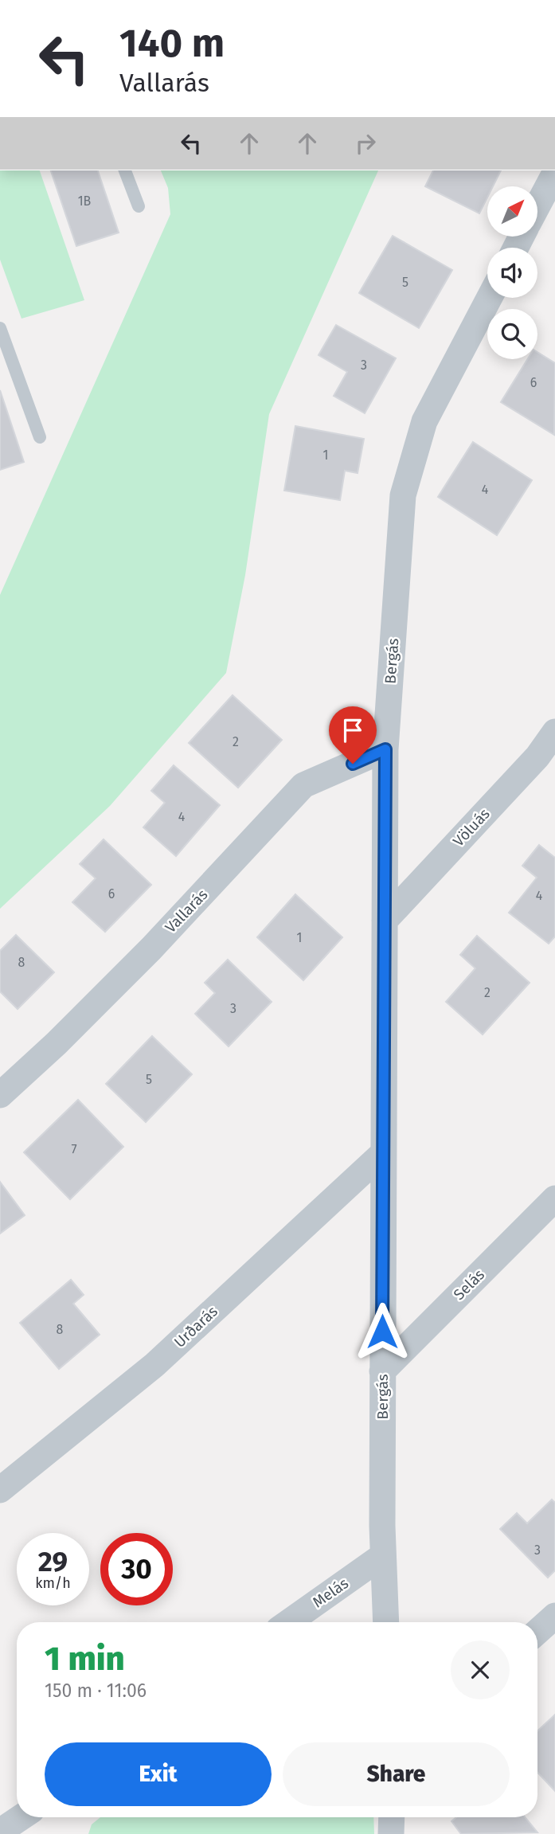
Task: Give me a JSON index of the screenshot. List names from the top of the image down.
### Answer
{
  "streets": {
    "street": [
      "Bergás",
      "Völuás",
      "Vallarás",
      "Selás",
      "Urðarás",
      "Melás"
    ]
  },
  "crossings": [
    ["Bergás", "Völuás"],
    ["Bergás", "Vallarás"],
    ["Bergás", "Selás"],
    ["Bergás", "Urðarás"],
    ["Bergás", "Melás"]
  ],
  "house_numbers": [
    "1B",
    "5",
    "3",
    "6",
    "1",
    "4",
    "2",
    "4",
    "6",
    "4",
    "1",
    "8",
    "2",
    "3",
    "5",
    "7",
    "8",
    "3"
  ],
  "north": "top right",
  "page": {
    "turn": ["140 m", "Vallarás"],
    "speed": "29 km/h",
    "limit": "30",
    "heading": ["1 min", "150 m · 11:06"],
    "buttons": ["Exit", "Share"]
  }
}
